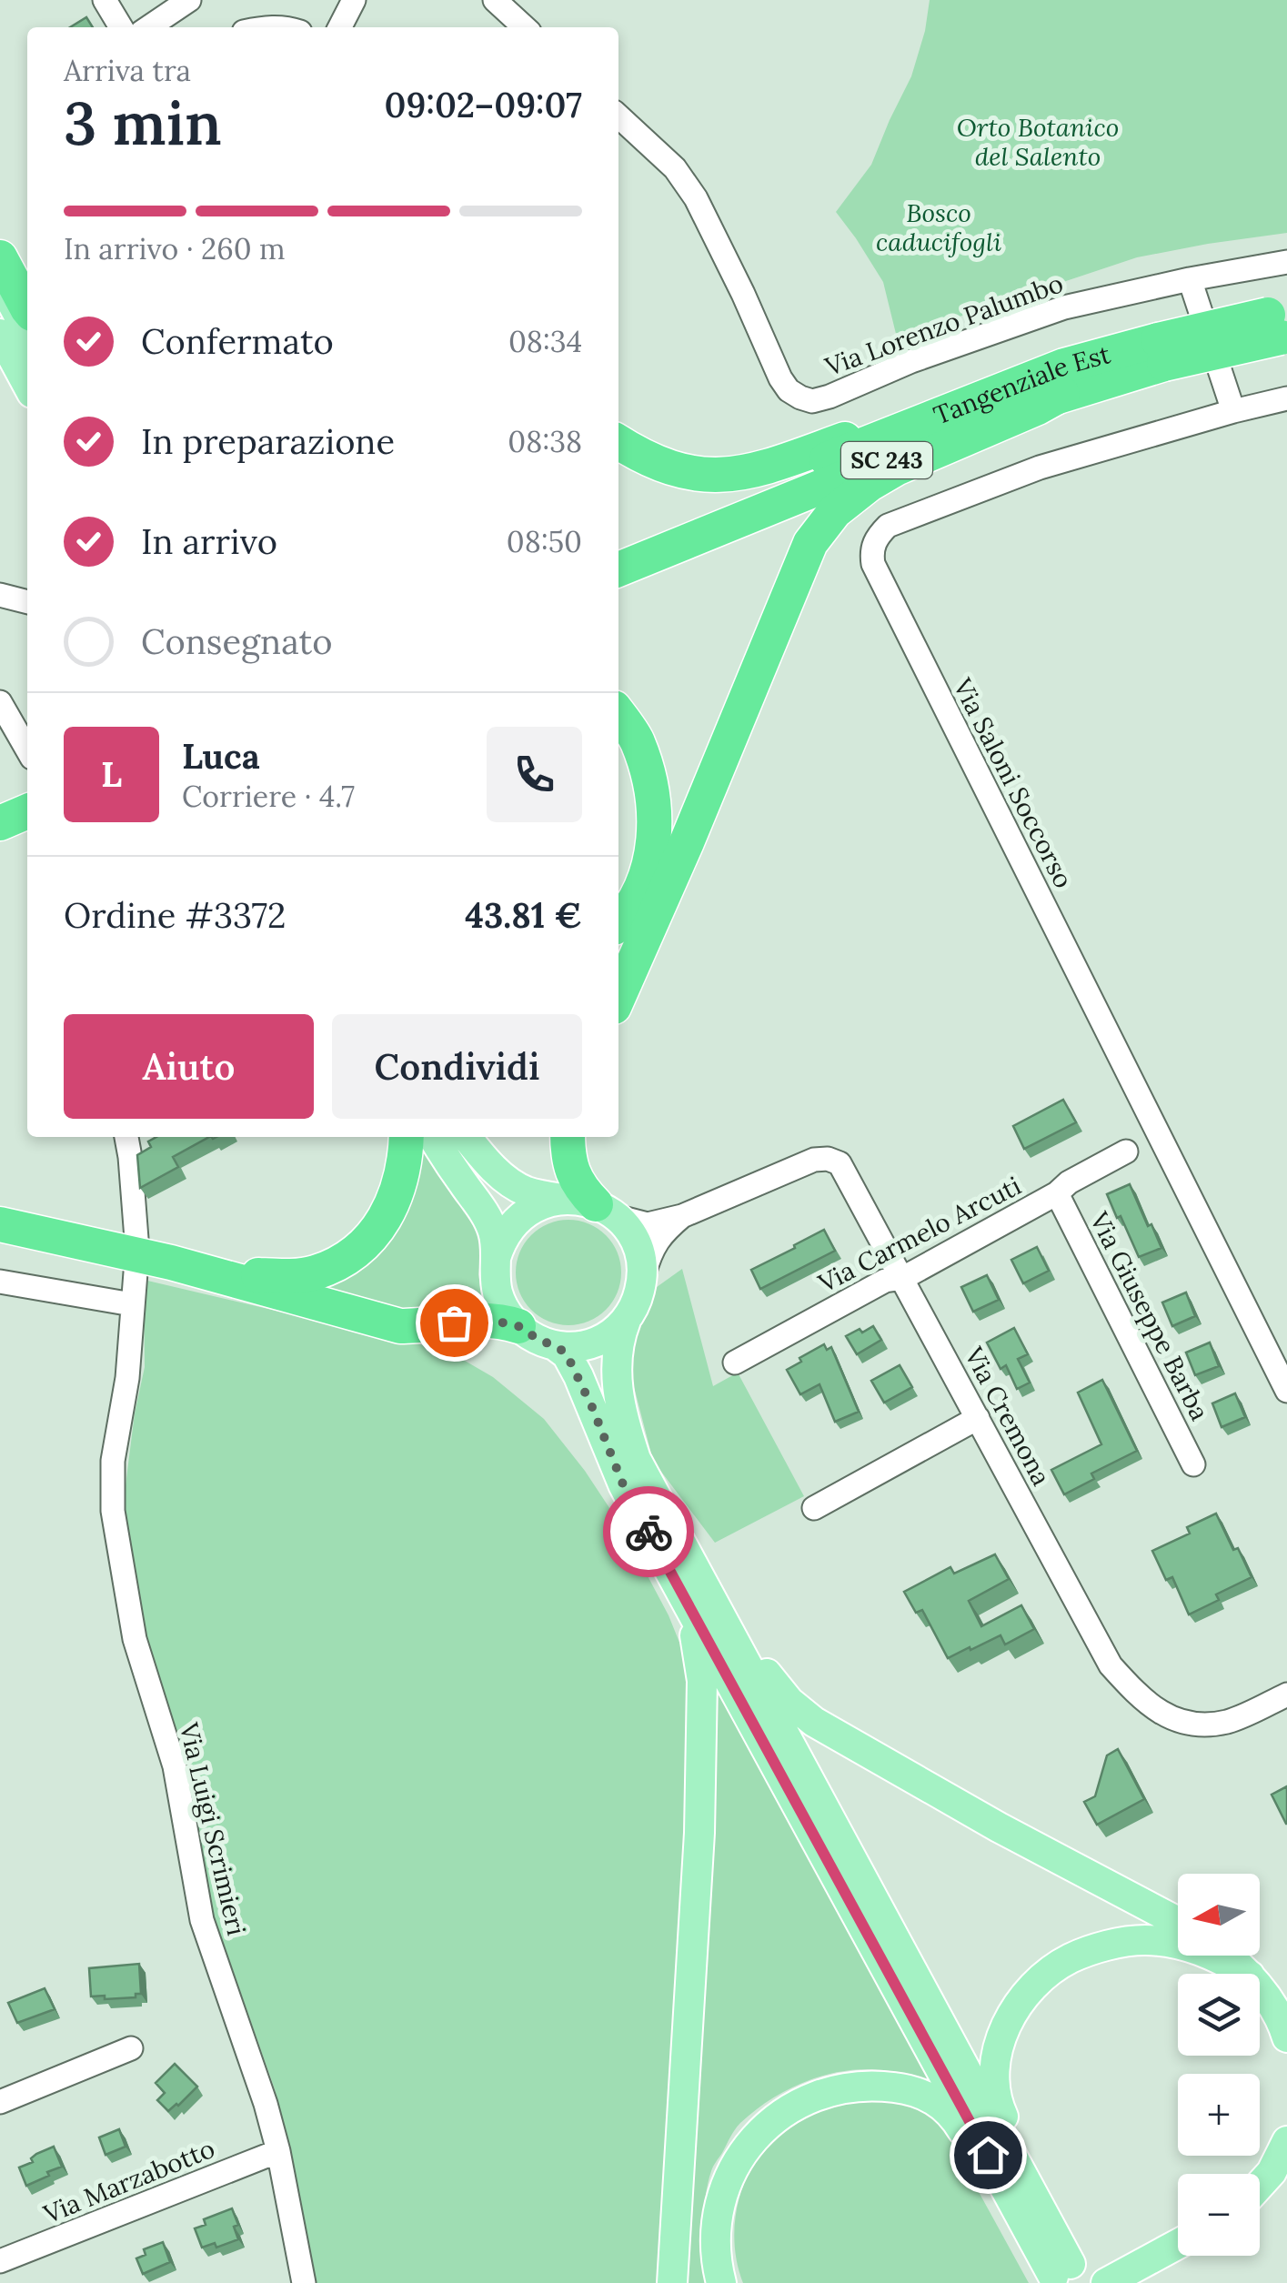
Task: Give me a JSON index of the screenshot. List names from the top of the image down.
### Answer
{
  "streets": {
    "highway": ["Tangenziale Est", "SC 243"],
    "street": [
      "Via Lorenzo Palumbo",
      "Via Saloni Soccorso",
      "Via Carmelo Arcuti",
      "Via Giuseppe Barba",
      "Via Cremona",
      "Via Luigi Scrimieri",
      "Via Marzabotto"
    ]
  },
  "crossings": [
    ["Via Carmelo Arcuti", "Via Giuseppe Barba"],
    ["Via Carmelo Arcuti", "Via Cremona"],
    ["Via Luigi Scrimieri", "Via Marzabotto"]
  ],
  "parks": ["Orto Botanico del Salento", "Bosco caducifogli"],
  "north": "left",
  "page": {
    "heading": ["3 min", "Arriva tra", "09:02–09:07"],
    "panel": [
      "Luca",
      "Corriere · 4.7",
      "Ordine #3372",
      "43.81 €"
    ],
    "bar": "In arrivo · 260 m",
    "list": [
      ["Confermato", "08:34"],
      ["In preparazione", "08:38"],
      ["In arrivo", "08:50"],
      "Consegnato"
    ],
    "round": "L",
    "buttons": ["Aiuto", "Condividi"],
    "map_buttons": ["+", "−"]
  }
}
